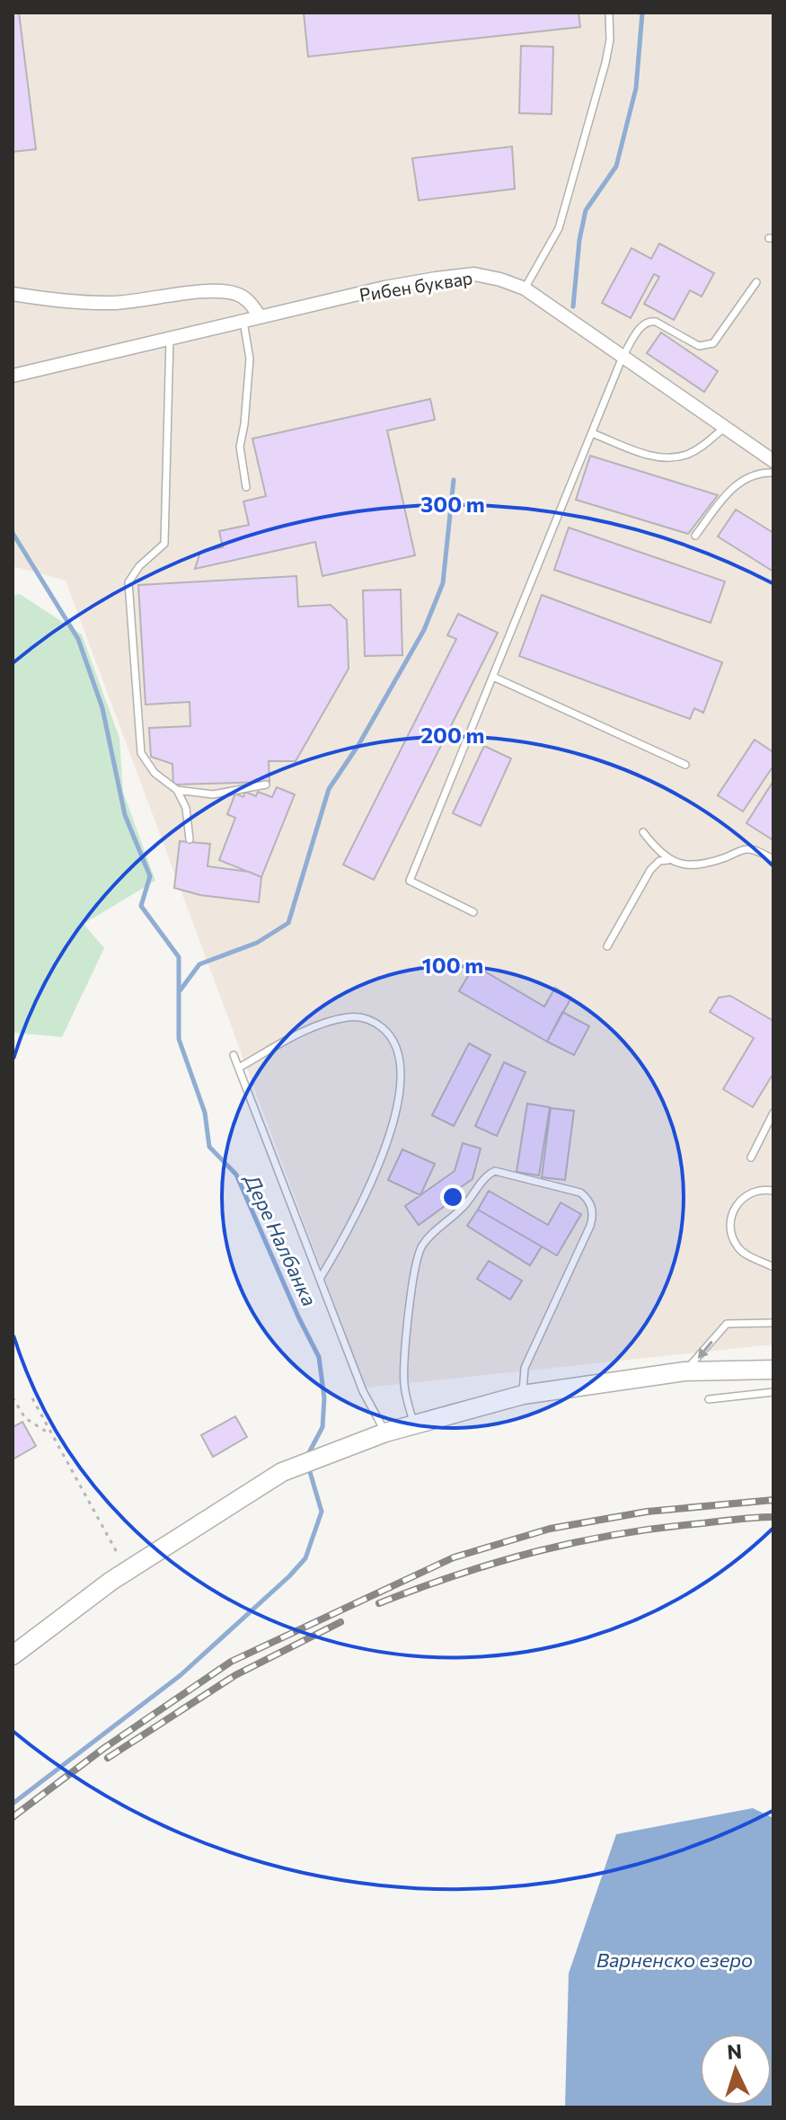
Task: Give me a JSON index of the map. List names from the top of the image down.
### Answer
{
  "streets": {
    "street": ["Рибен буквар"]
  },
  "water": ["Дере Налбанка", "Варненско езеро"],
  "north": "top",
  "rings": ["300 m", "200 m", "100 m"]
}
